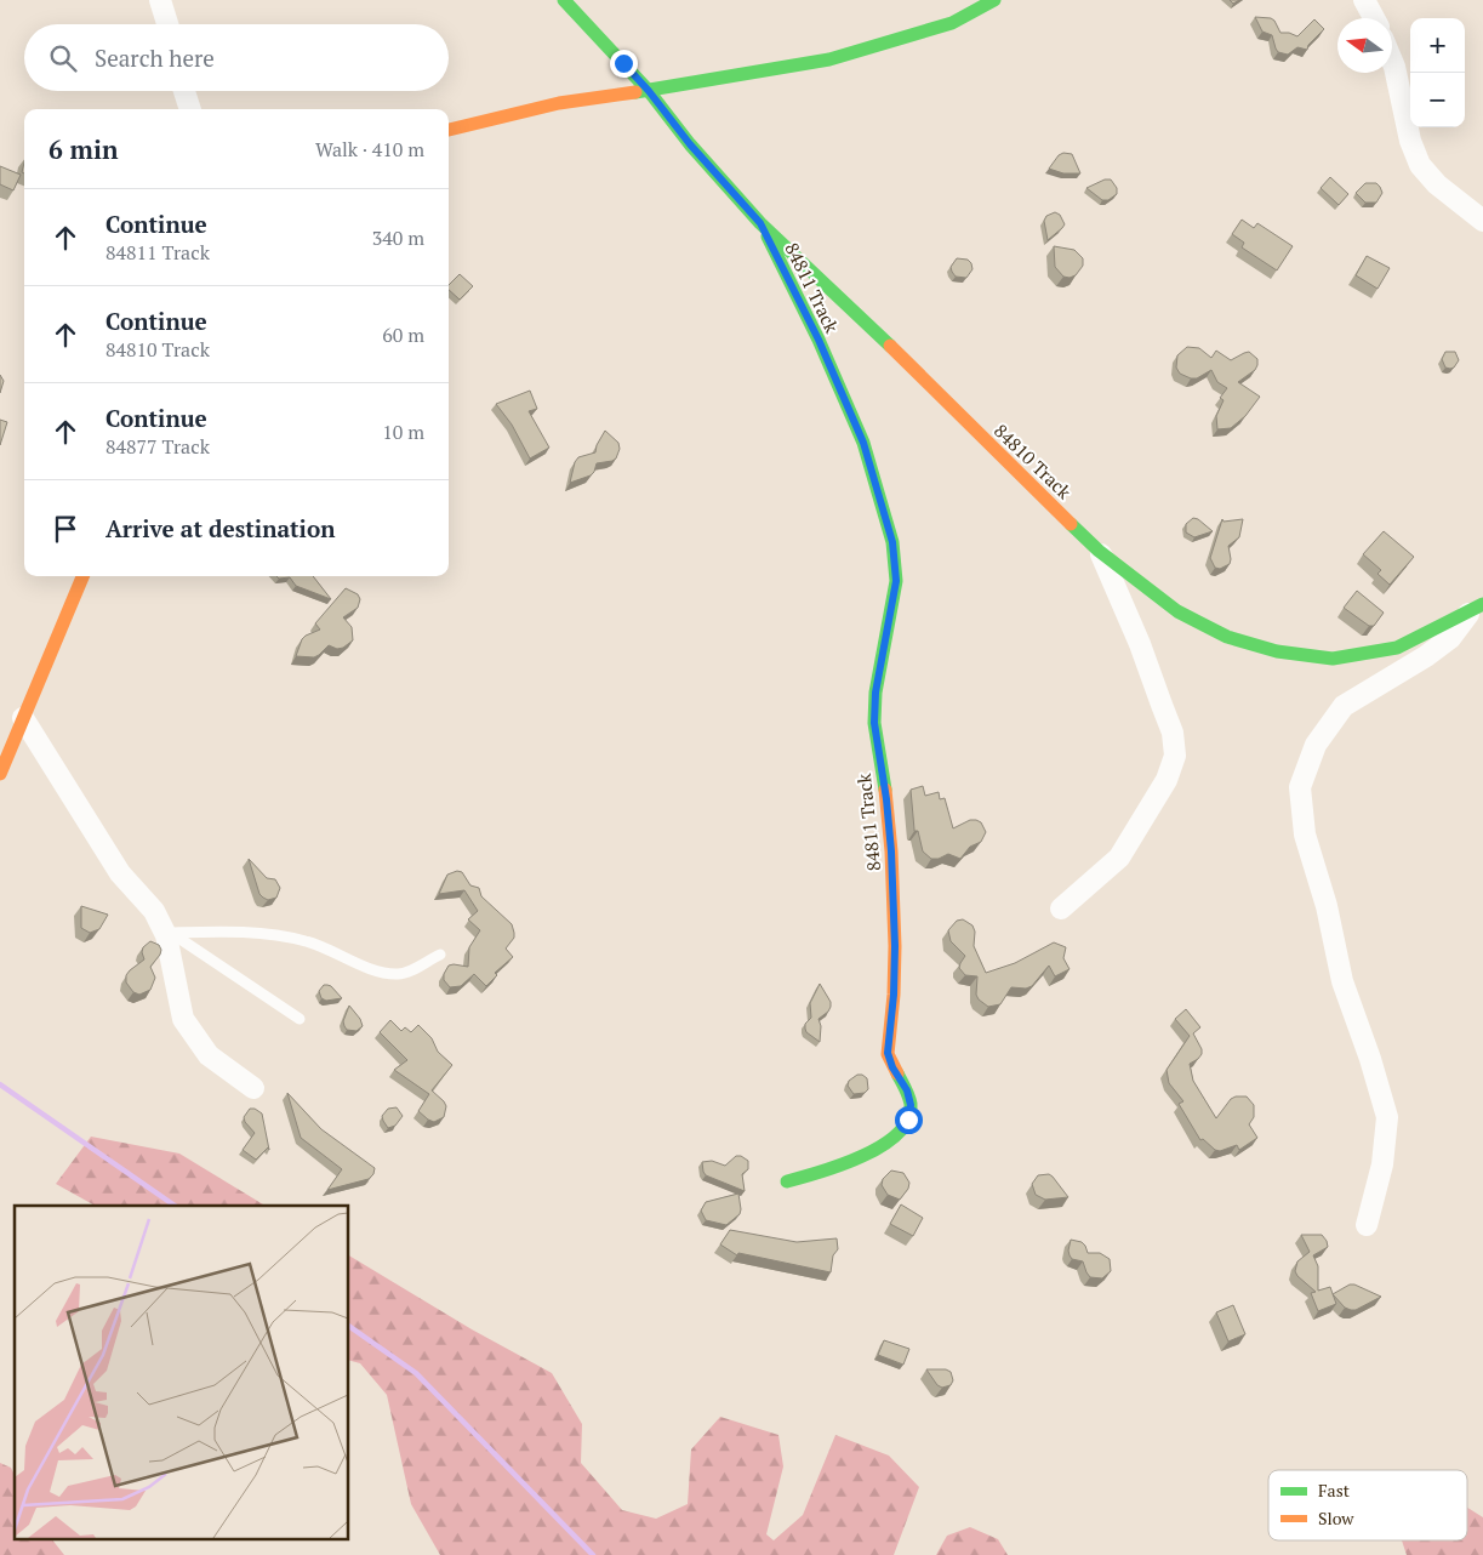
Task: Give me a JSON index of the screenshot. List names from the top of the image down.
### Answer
{
  "streets": {
    "street": ["84811 Track", "84810 Track"]
  },
  "crossings": [
    ["84811 Track", "84810 Track"]
  ],
  "legend": ["Fast", "Slow"],
  "north": "left",
  "page": {
    "map_buttons": ["+", "−"],
    "search": "Search here",
    "heading": ["6 min", "Walk · 410 m"],
    "list": [
      ["Continue", "84811 Track", "340 m"],
      ["Continue", "84810 Track", "60 m"],
      ["Continue", "84877 Track", "10 m"],
      "Arrive at destination"
    ]
  }
}
